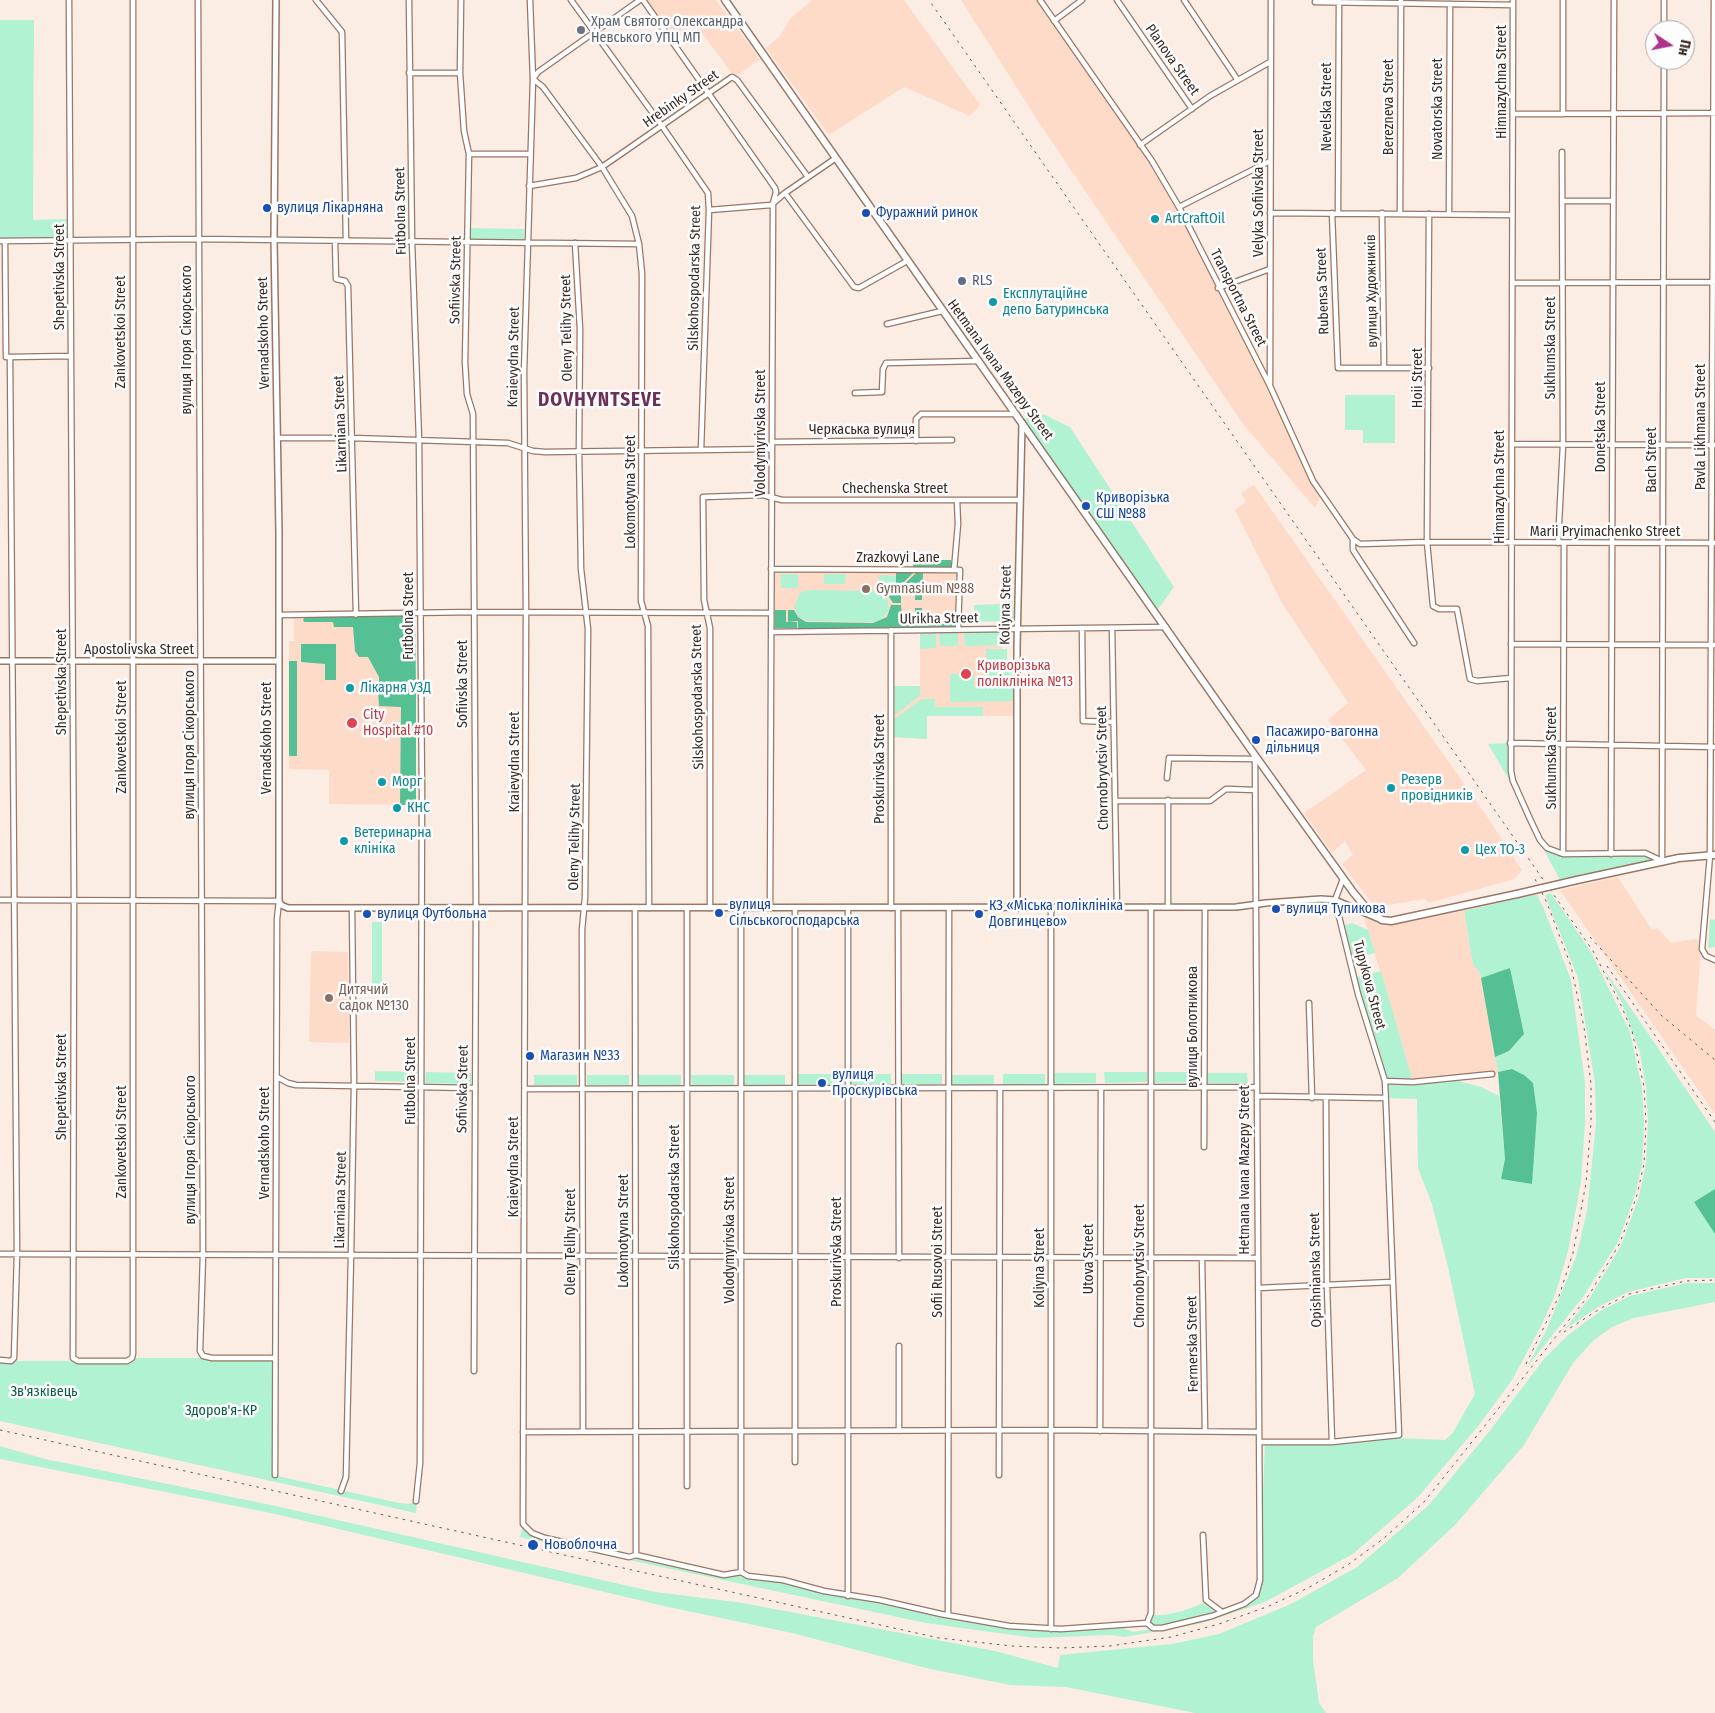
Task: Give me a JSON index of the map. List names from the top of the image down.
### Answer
{
  "streets": {
    "main road": ["Hetmana Ivana Mazepy Street"],
    "street": [
      "Planova Street",
      "Himnazychna Street",
      "Hrebinky Street",
      "Nevelska Street",
      "Berezneva Street",
      "Novatorska Street",
      "Velyka Sofiivska Street",
      "Futbolna Street",
      "Shepetivska Street",
      "Silskohospodarska Street",
      "Sofiivska Street",
      "Rubensa Street",
      "вулиця Художників",
      "Transportna Street",
      "Oleny Telihy Street",
      "Zankovetskoi Street",
      "Vernadskoho Street",
      "вулиця Ігоря Сікорського",
      "Sukhumska Street",
      "Kraievydna Street",
      "Hoii Street",
      "Likarniana Street",
      "Donetska Street",
      "Pavla Likhmana Street",
      "Черкаська вулиця",
      "Volodymyrivska Street",
      "Bach Street",
      "Chechenska Street",
      "Lokomotyvna Street",
      "Marii Pryimachenko Street",
      "Zrazkovyi Lane",
      "Koliyna Street",
      "Ulrikha Street",
      "Apostolivska Street",
      "Chornobryvtsiv Street",
      "Proskurivska Street",
      "Tupykova Street",
      "вулиця Болотникова",
      "Utova Street",
      "Sofii Rusovoi Street",
      "Opishnianska Street",
      "Fermerska Street"
    ]
  },
  "crossings": [
    ["Himnazychna Street", "Sukhumska Street"],
    ["Himnazychna Street", "Donetska Street"],
    ["Himnazychna Street", "Bach Street"],
    ["Himnazychna Street", "Marii Pryimachenko Street"],
    ["Hrebinky Street", "Silskohospodarska Street"],
    ["Hrebinky Street", "Kraievydna Street"],
    ["Hrebinky Street", "Volodymyrivska Street"],
    ["Hrebinky Street", "Lokomotyvna Street"],
    ["Velyka Sofiivska Street", "Transportna Street"],
    ["Shepetivska Street", "Zankovetskoi Street"],
    ["Shepetivska Street", "Apostolivska Street"],
    ["Silskohospodarska Street", "Volodymyrivska Street"],
    ["Silskohospodarska Street", "Chechenska Street"],
    ["Rubensa Street", "вулиця Художників"],
    ["Zankovetskoi Street", "Apostolivska Street"],
    ["Vernadskoho Street", "вулиця Ігоря Сікорського"],
    ["Vernadskoho Street", "Apostolivska Street"],
    ["вулиця Ігоря Сікорського", "Apostolivska Street"],
    ["Sukhumska Street", "Marii Pryimachenko Street"],
    ["Kraievydna Street", "Lokomotyvna Street"],
    ["Hetmana Ivana Mazepy Street", "Koliyna Street"],
    ["Hetmana Ivana Mazepy Street", "Ulrikha Street"],
    ["Hoii Street", "Marii Pryimachenko Street"],
    ["Donetska Street", "Marii Pryimachenko Street"],
    ["Pavla Likhmana Street", "Marii Pryimachenko Street"],
    ["Черкаська вулиця", "Volodymyrivska Street"],
    ["Volodymyrivska Street", "Chechenska Street"],
    ["Volodymyrivska Street", "Zrazkovyi Lane"],
    ["Volodymyrivska Street", "Ulrikha Street"],
    ["Bach Street", "Marii Pryimachenko Street"],
    ["Chechenska Street", "Zrazkovyi Lane"],
    ["Chechenska Street", "Koliyna Street"],
    ["Koliyna Street", "Ulrikha Street"],
    ["Ulrikha Street", "Chornobryvtsiv Street"],
    ["Ulrikha Street", "Proskurivska Street"],
    ["Tupykova Street", "Opishnianska Street"]
  ],
  "districts": ["DOVHYNTSEVE"],
  "parks": ["Зв'язківець", "Здоров'я-КР"],
  "places": [
    "Храм Святого Олександра Невського УПЦ МП",
    "вулиця Лікарняна",
    "Фуражний ринок",
    "ArtCraftOil",
    "RLS",
    "Експлутаційне депо Батуринська",
    "Криворізька СШ №88",
    "Gymnasium №88",
    "Криворізька поліклініка №13",
    "Лікарня УЗД",
    "City Hospital #10",
    "Пасажиро-вагонна дільниця",
    "Морг",
    "Резерв провідників",
    "КНС",
    "Ветеринарна клініка",
    "Цех ТО-3",
    "вулиця Тупикова",
    "вулиця Сільськогосподарська",
    "вулиця Футбольна",
    "КЗ «Міська поліклініка Довгинцево»",
    "Дитячий садок №130",
    "Магазин №33",
    "вулиця Проскурівська",
    "Новоблочна"
  ],
  "north": "right"
}
